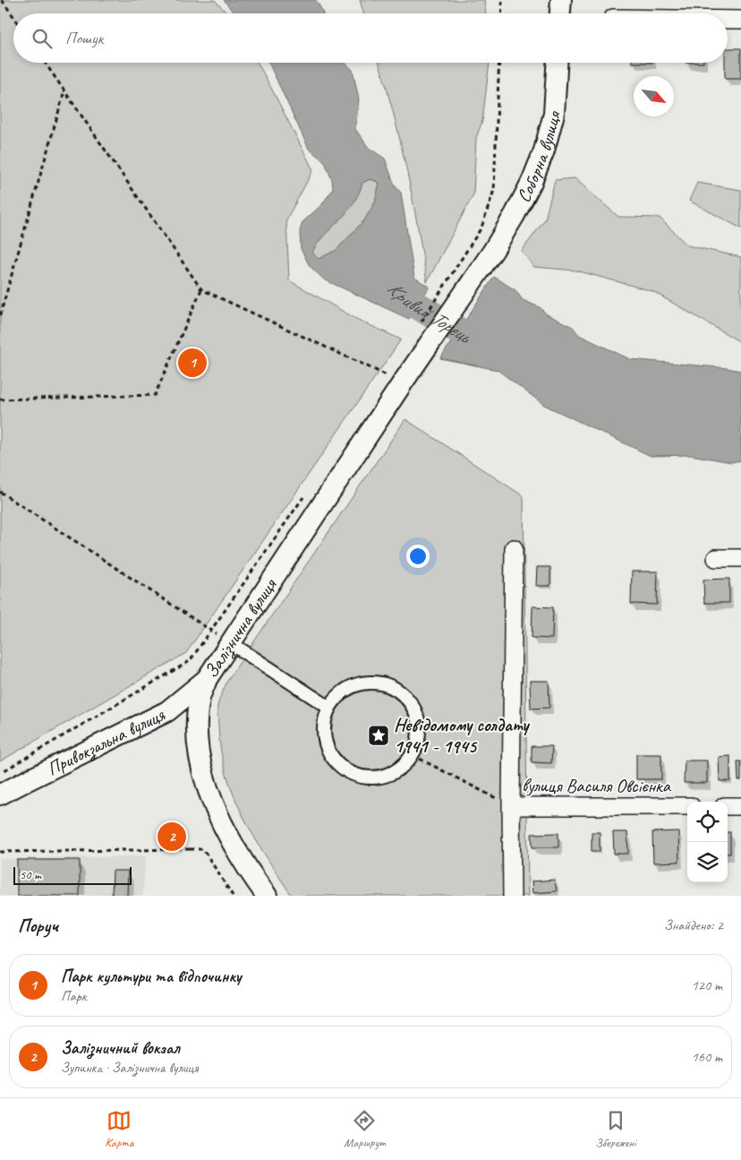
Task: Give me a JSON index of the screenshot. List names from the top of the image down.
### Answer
{
  "streets": {
    "street": [
      "Соборна вулиця",
      "Залізнична вулиця",
      "Привокзальна вулиця",
      "вулиця Василя Овсієнка"
    ]
  },
  "crossings": [
    ["Соборна вулиця", "Залізнична вулиця"],
    ["Залізнична вулиця", "Привокзальна вулиця"]
  ],
  "water": ["Кривий Торець"],
  "places": {
    "place": ["Невідомому солдату 1941 - 1945"]
  },
  "scale_bar": "50 m",
  "north": "bottom right",
  "page": {
    "search": "Пошук",
    "pins": ["1", "2"],
    "scale": "50 m",
    "heading": ["Поруч", "Знайдено: 2"],
    "list": [
      {
        "mark": "1",
        "name": "Парк культури та відпочинку",
        "note": "Парк",
        "value": "120 m"
      },
      {
        "mark": "2",
        "name": "Залізничний вокзал",
        "note": "Зупинка · Залізнична вулиця",
        "value": "160 m"
      }
    ],
    "nav": ["Карта", "Маршрут", "Збережені"]
  }
}
